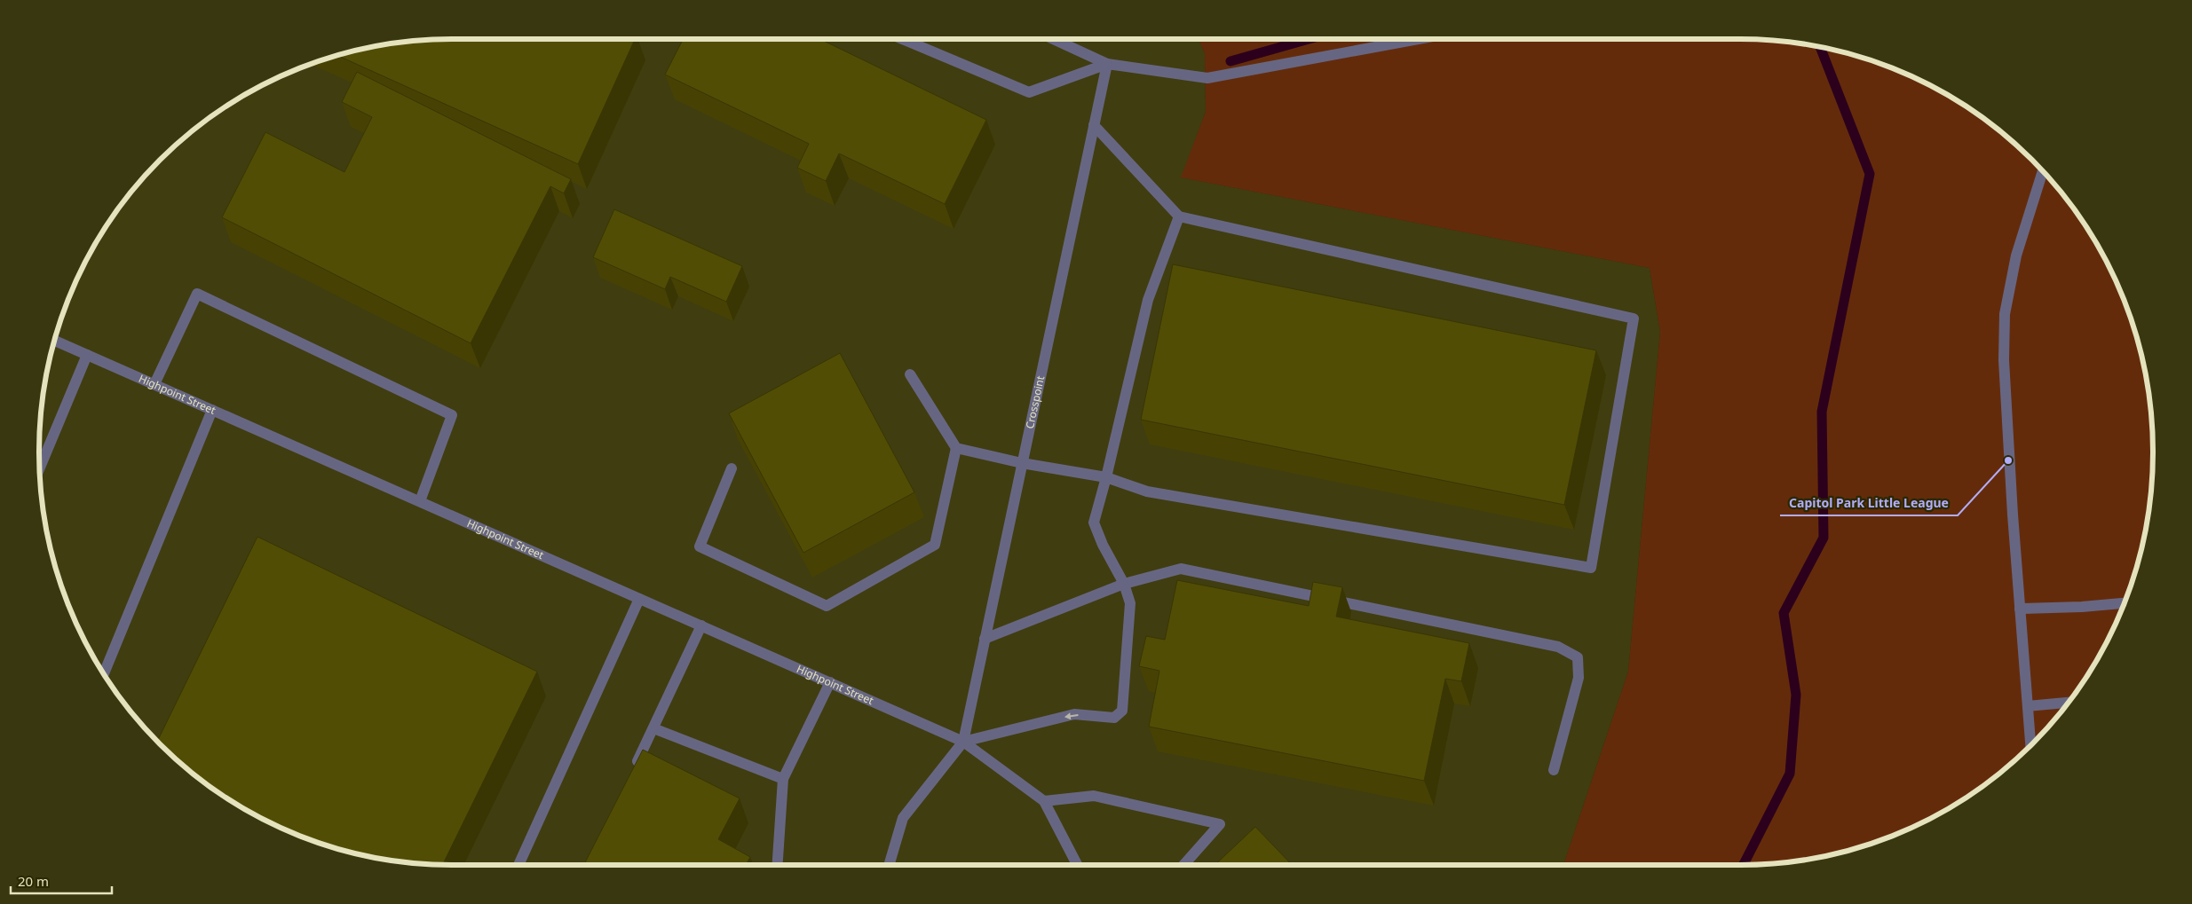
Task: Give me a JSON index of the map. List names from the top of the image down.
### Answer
{
  "streets": {
    "street": ["Highpoint Street", "Crosspoint"]
  },
  "crossings": [
    ["Highpoint Street", "Crosspoint"]
  ],
  "places": ["Capitol Park Little League"],
  "scale_bar": "20 m"
}
